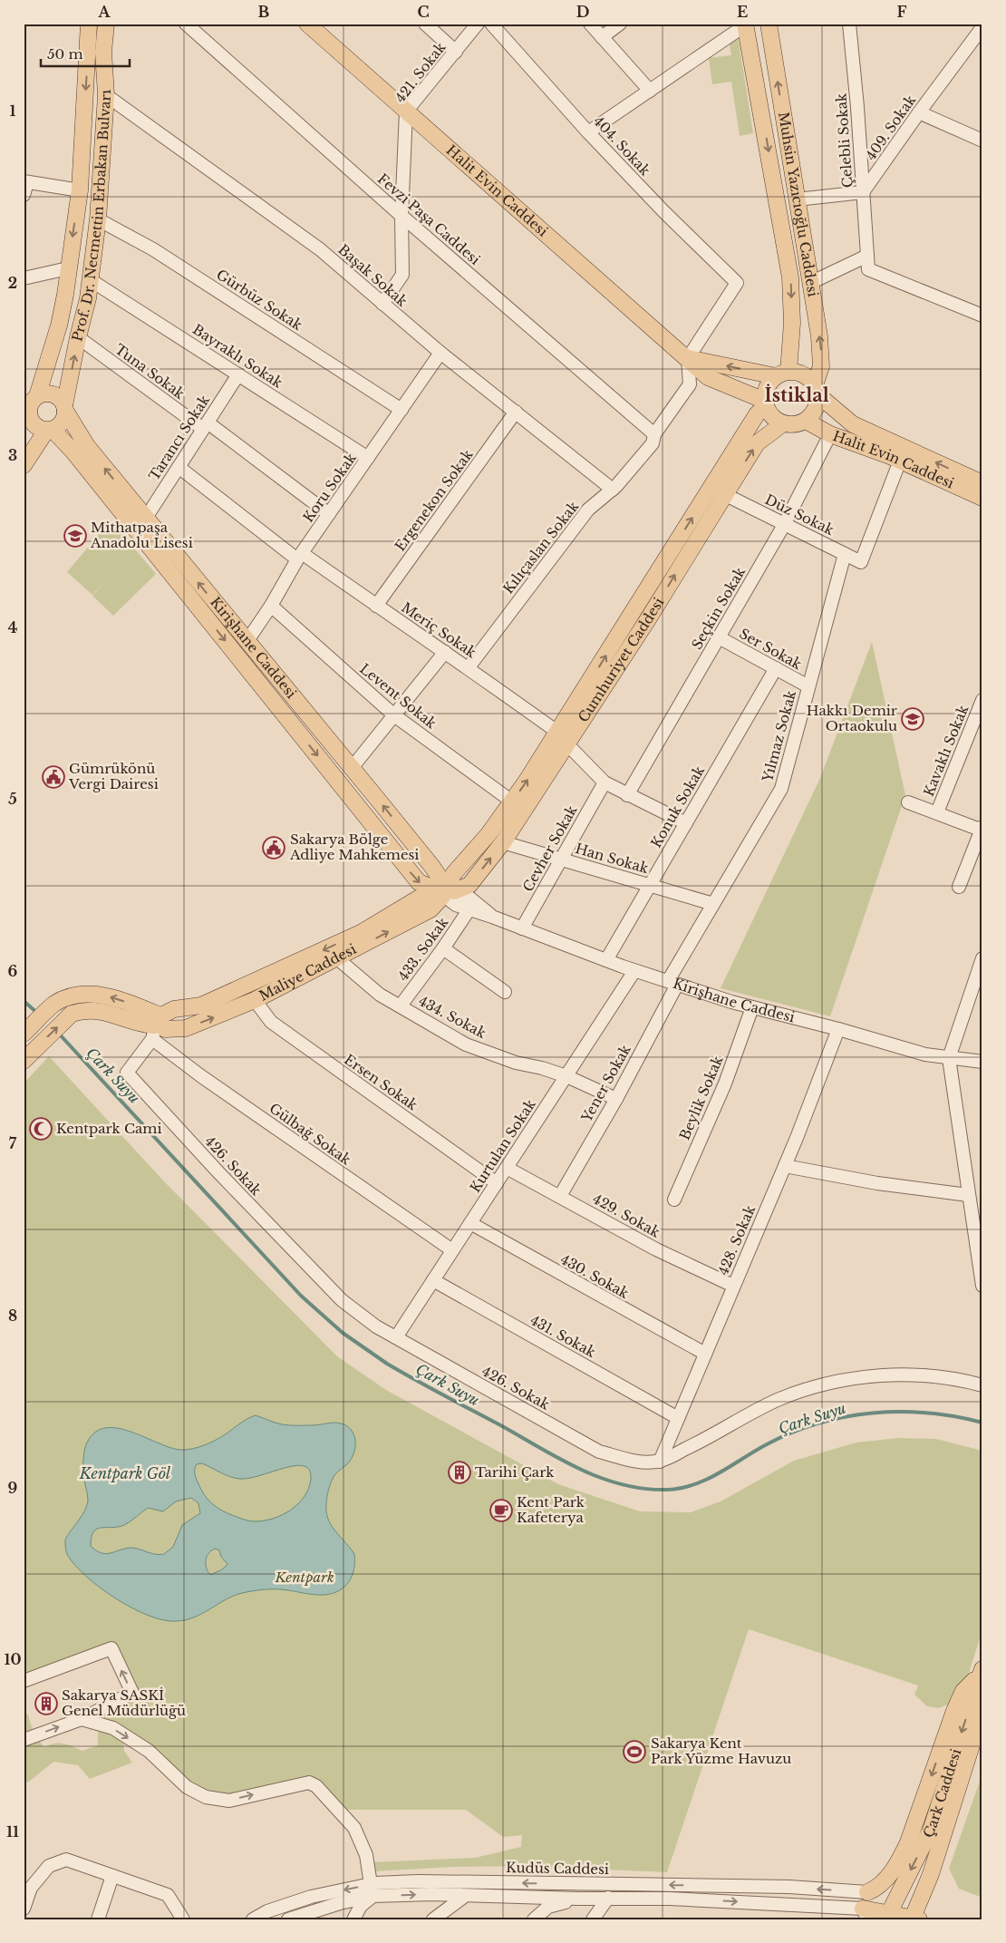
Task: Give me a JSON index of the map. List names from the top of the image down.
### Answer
{
  "streets": {
    "main road": [
      "Halit Evin Caddesi",
      "Muhsin Yazıcıoğlu Caddesi",
      "Prof. Dr. Necmettin Erbakan Bulvarı",
      "Kirişhane Caddesi",
      "Cumhuriyet Caddesi",
      "Maliye Caddesi",
      "Çark Caddesi"
    ],
    "street": [
      "421. Sokak",
      "409. Sokak",
      "Çelebli Sokak",
      "404. Sokak",
      "Fevzi Paşa Caddesi",
      "Başak Sokak",
      "Gürbüz Sokak",
      "Bayraklı Sokak",
      "Tuna Sokak",
      "Tarancı Sokak",
      "Koru Sokak",
      "Ergenekon Sokak",
      "Düz Sokak",
      "Kılıçaslan Sokak",
      "Seçkin Sokak",
      "Meriç Sokak",
      "Ser Sokak",
      "Levent Sokak",
      "Yılmaz Sokak",
      "Kavaklı Sokak",
      "Konuk Sokak",
      "Cevher Sokak",
      "Han Sokak",
      "433. Sokak",
      "434. Sokak",
      "Ersen Sokak",
      "Yener Sokak",
      "Beylik Sokak",
      "Gülbağ Sokak",
      "Kurtulan Sokak",
      "426. Sokak",
      "429. Sokak",
      "428. Sokak",
      "430. Sokak",
      "431. Sokak",
      "Kudüs Caddesi"
    ]
  },
  "crossings": [
    ["421. Sokak", "Halit Evin Caddesi"],
    ["421. Sokak", "Fevzi Paşa Caddesi"],
    ["421. Sokak", "Başak Sokak"],
    ["409. Sokak", "Çelebli Sokak"],
    ["404. Sokak", "Halit Evin Caddesi"],
    ["404. Sokak", "Kılıçaslan Sokak"],
    ["Halit Evin Caddesi", "Muhsin Yazıcıoğlu Caddesi"],
    ["Halit Evin Caddesi", "Düz Sokak"],
    ["Halit Evin Caddesi", "Kılıçaslan Sokak"],
    ["Halit Evin Caddesi", "Seçkin Sokak"],
    ["Halit Evin Caddesi", "Cumhuriyet Caddesi"],
    ["Muhsin Yazıcıoğlu Caddesi", "Cumhuriyet Caddesi"],
    ["Prof. Dr. Necmettin Erbakan Bulvarı", "Başak Sokak"],
    ["Prof. Dr. Necmettin Erbakan Bulvarı", "Gürbüz Sokak"],
    ["Prof. Dr. Necmettin Erbakan Bulvarı", "Bayraklı Sokak"],
    ["Prof. Dr. Necmettin Erbakan Bulvarı", "Tuna Sokak"],
    ["Prof. Dr. Necmettin Erbakan Bulvarı", "Kirişhane Caddesi"],
    ["Fevzi Paşa Caddesi", "Kılıçaslan Sokak"],
    ["Başak Sokak", "Koru Sokak"],
    ["Başak Sokak", "Ergenekon Sokak"],
    ["Başak Sokak", "Kılıçaslan Sokak"],
    ["Gürbüz Sokak", "Koru Sokak"],
    ["Bayraklı Sokak", "Tarancı Sokak"],
    ["Bayraklı Sokak", "Koru Sokak"],
    ["Tuna Sokak", "Tarancı Sokak"],
    ["Tuna Sokak", "Koru Sokak"],
    ["Tarancı Sokak", "Meriç Sokak"],
    ["Tarancı Sokak", "Kirişhane Caddesi"],
    ["Koru Sokak", "Meriç Sokak"],
    ["Koru Sokak", "Kirişhane Caddesi"],
    ["Koru Sokak", "Levent Sokak"],
    ["Ergenekon Sokak", "Meriç Sokak"],
    ["Düz Sokak", "Seçkin Sokak"],
    ["Düz Sokak", "Cumhuriyet Caddesi"],
    ["Düz Sokak", "Yılmaz Sokak"],
    ["Kılıçaslan Sokak", "Meriç Sokak"],
    ["Seçkin Sokak", "Meriç Sokak"],
    ["Seçkin Sokak", "Ser Sokak"],
    ["Meriç Sokak", "Cumhuriyet Caddesi"],
    ["Meriç Sokak", "Konuk Sokak"],
    ["Meriç Sokak", "Cevher Sokak"],
    ["Kirişhane Caddesi", "Cumhuriyet Caddesi"],
    ["Kirişhane Caddesi", "Yılmaz Sokak"],
    ["Kirişhane Caddesi", "Konuk Sokak"],
    ["Kirişhane Caddesi", "Cevher Sokak"],
    ["Kirişhane Caddesi", "433. Sokak"],
    ["Kirişhane Caddesi", "Maliye Caddesi"],
    ["Kirişhane Caddesi", "Yener Sokak"],
    ["Kirişhane Caddesi", "Beylik Sokak"],
    ["Kirişhane Caddesi", "Kurtulan Sokak"],
    ["Kirişhane Caddesi", "428. Sokak"],
    ["Ser Sokak", "Yılmaz Sokak"],
    ["Ser Sokak", "Konuk Sokak"],
    ["Cumhuriyet Caddesi", "Levent Sokak"],
    ["Cumhuriyet Caddesi", "Han Sokak"],
    ["Cumhuriyet Caddesi", "Maliye Caddesi"],
    ["Yılmaz Sokak", "Han Sokak"],
    ["Yılmaz Sokak", "Yener Sokak"],
    ["Konuk Sokak", "Han Sokak"],
    ["Cevher Sokak", "Han Sokak"],
    ["433. Sokak", "434. Sokak"],
    ["Maliye Caddesi", "434. Sokak"],
    ["Maliye Caddesi", "Ersen Sokak"],
    ["Maliye Caddesi", "Gülbağ Sokak"],
    ["Maliye Caddesi", "426. Sokak"],
    ["434. Sokak", "Yener Sokak"],
    ["434. Sokak", "Kurtulan Sokak"],
    ["Ersen Sokak", "Kurtulan Sokak"],
    ["Yener Sokak", "429. Sokak"],
    ["Gülbağ Sokak", "Kurtulan Sokak"],
    ["Gülbağ Sokak", "426. Sokak"],
    ["Kurtulan Sokak", "426. Sokak"],
    ["Kurtulan Sokak", "429. Sokak"],
    ["Kurtulan Sokak", "430. Sokak"],
    ["Kurtulan Sokak", "431. Sokak"],
    ["426. Sokak", "428. Sokak"],
    ["429. Sokak", "428. Sokak"],
    ["428. Sokak", "430. Sokak"],
    ["428. Sokak", "431. Sokak"]
  ],
  "one_way": ["Cumhuriyet Caddesi"],
  "districts": ["İstiklal"],
  "water": ["Çark Suyu", "Kentpark Göl"],
  "parks": ["Kentpark"],
  "places": {
    "school or university": ["Mithatpaşa Anadolu Lisesi", "Hakkı Demir Ortaokulu"],
    "public building": ["Gümrükönü Vergi Dairesi", "Sakarya Bölge Adliye Mahkemesi"],
    "mosque": ["Kentpark Cami"],
    "building": ["Tarihi Çark", "Sakarya SASKİ Genel Müdürlüğü"],
    "cafe": ["Kent Park Kafeterya"],
    "sports": ["Sakarya Kent Park Yüzme Havuzu"]
  },
  "scale_bar": "50 m",
  "grid": {
    "columns": [
      "A",
      "B",
      "C",
      "D",
      "E",
      "F"
    ],
    "rows": [
      "1",
      "2",
      "3",
      "4",
      "5",
      "6",
      "7",
      "8",
      "9",
      "10",
      "11"
    ]
  }
}
